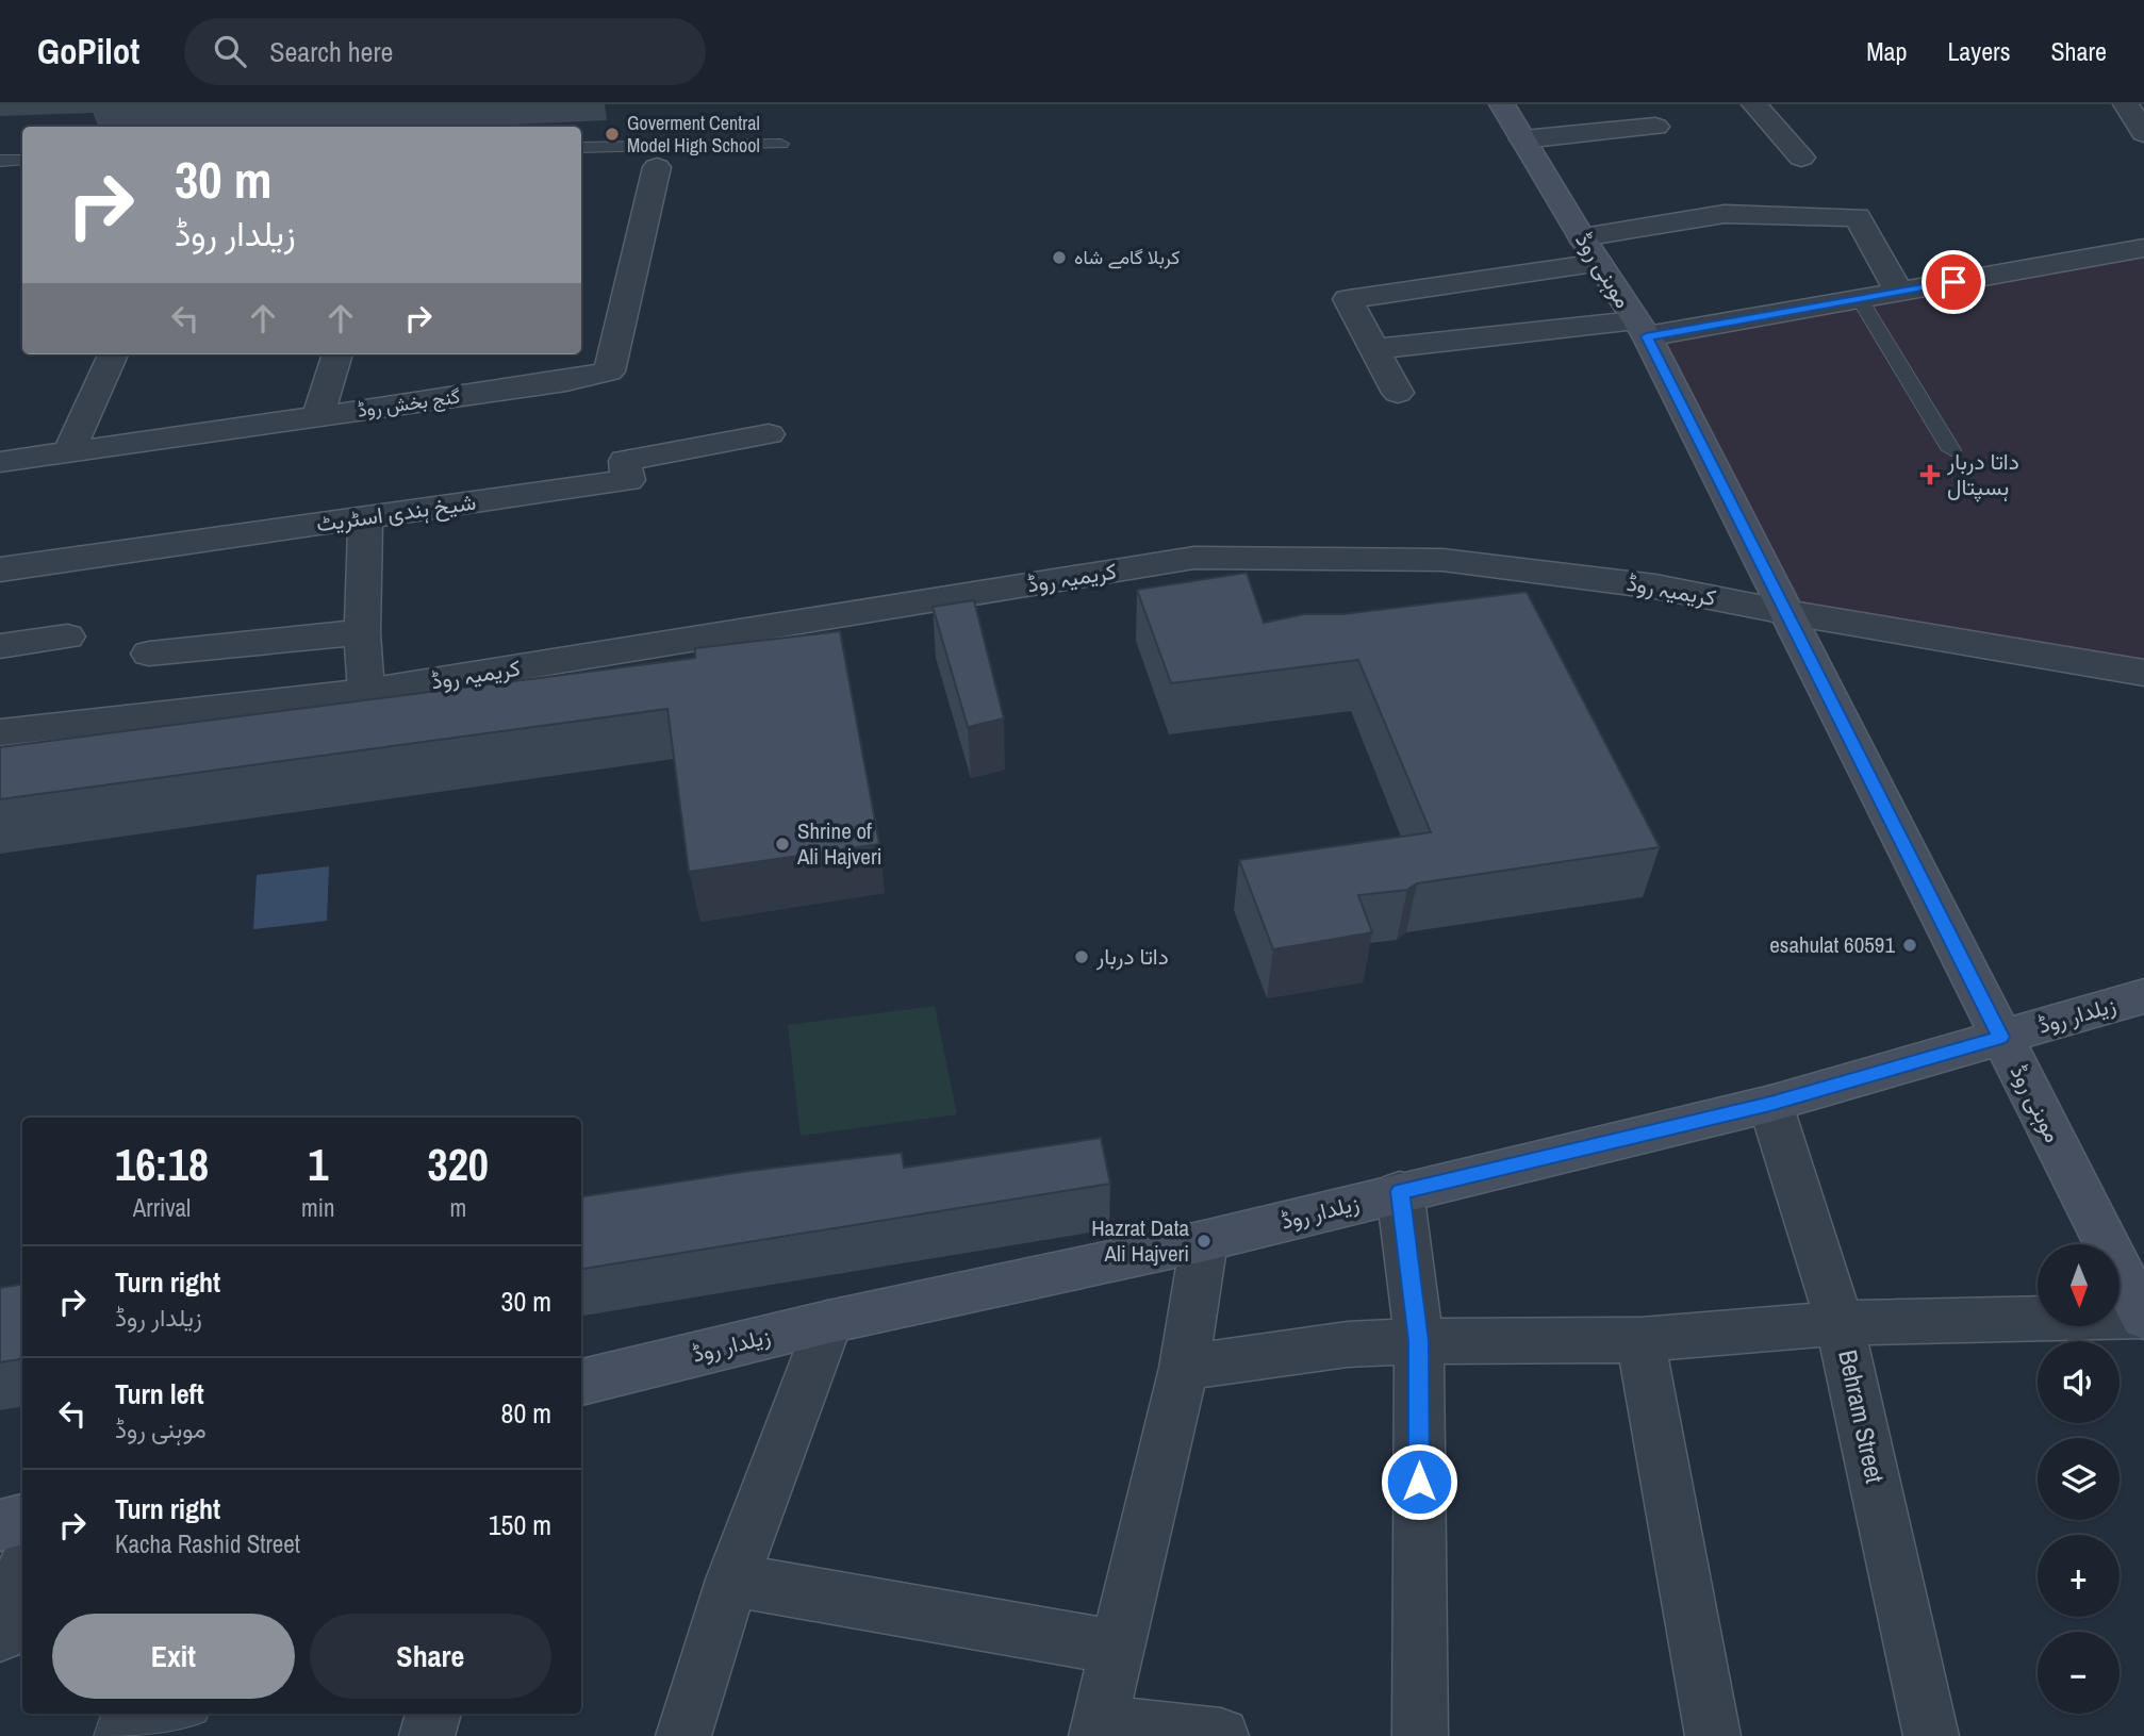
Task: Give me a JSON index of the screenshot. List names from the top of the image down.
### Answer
{
  "streets": {
    "main road": ["موہنی روڈ", "زیلدار روڈ"],
    "street": [
      "گنج بخش روڈ",
      "شیخ ہندی اسٹریٹ",
      "کریمیہ روڈ",
      "Behram Street"
    ]
  },
  "crossings": [
    ["موہنی روڈ", "کریمیہ روڈ"],
    ["موہنی روڈ", "زیلدار روڈ"],
    ["زیلدار روڈ", "Behram Street"]
  ],
  "places": {
    "other": [
      "Goverment Central Model High School",
      "کربلا گامے شاہ",
      "Shrine of Ali Hajveri",
      "esahulat 60591",
      "داتا دربار",
      "Hazrat Data Ali Hajveri"
    ],
    "health": ["داتا دربار ہسپتال"]
  },
  "north": "bottom",
  "page": {
    "header": "GoPilot",
    "search": "Search here",
    "nav": ["Map", "Layers", "Share"],
    "turn": ["30 m", "زیلدار روڈ"],
    "eta": [
      "16:18",
      "Arrival",
      "1",
      "min",
      "320",
      "m"
    ],
    "map_buttons": ["+", "−"],
    "list": [
      {
        "name": "Turn right",
        "note": "زیلدار روڈ",
        "value": "30 m"
      },
      {
        "name": "Turn left",
        "note": "موہنی روڈ",
        "value": "80 m"
      },
      {
        "name": "Turn right",
        "note": "Kacha Rashid Street",
        "value": "150 m"
      }
    ],
    "buttons": ["Exit", "Share"]
  }
}
